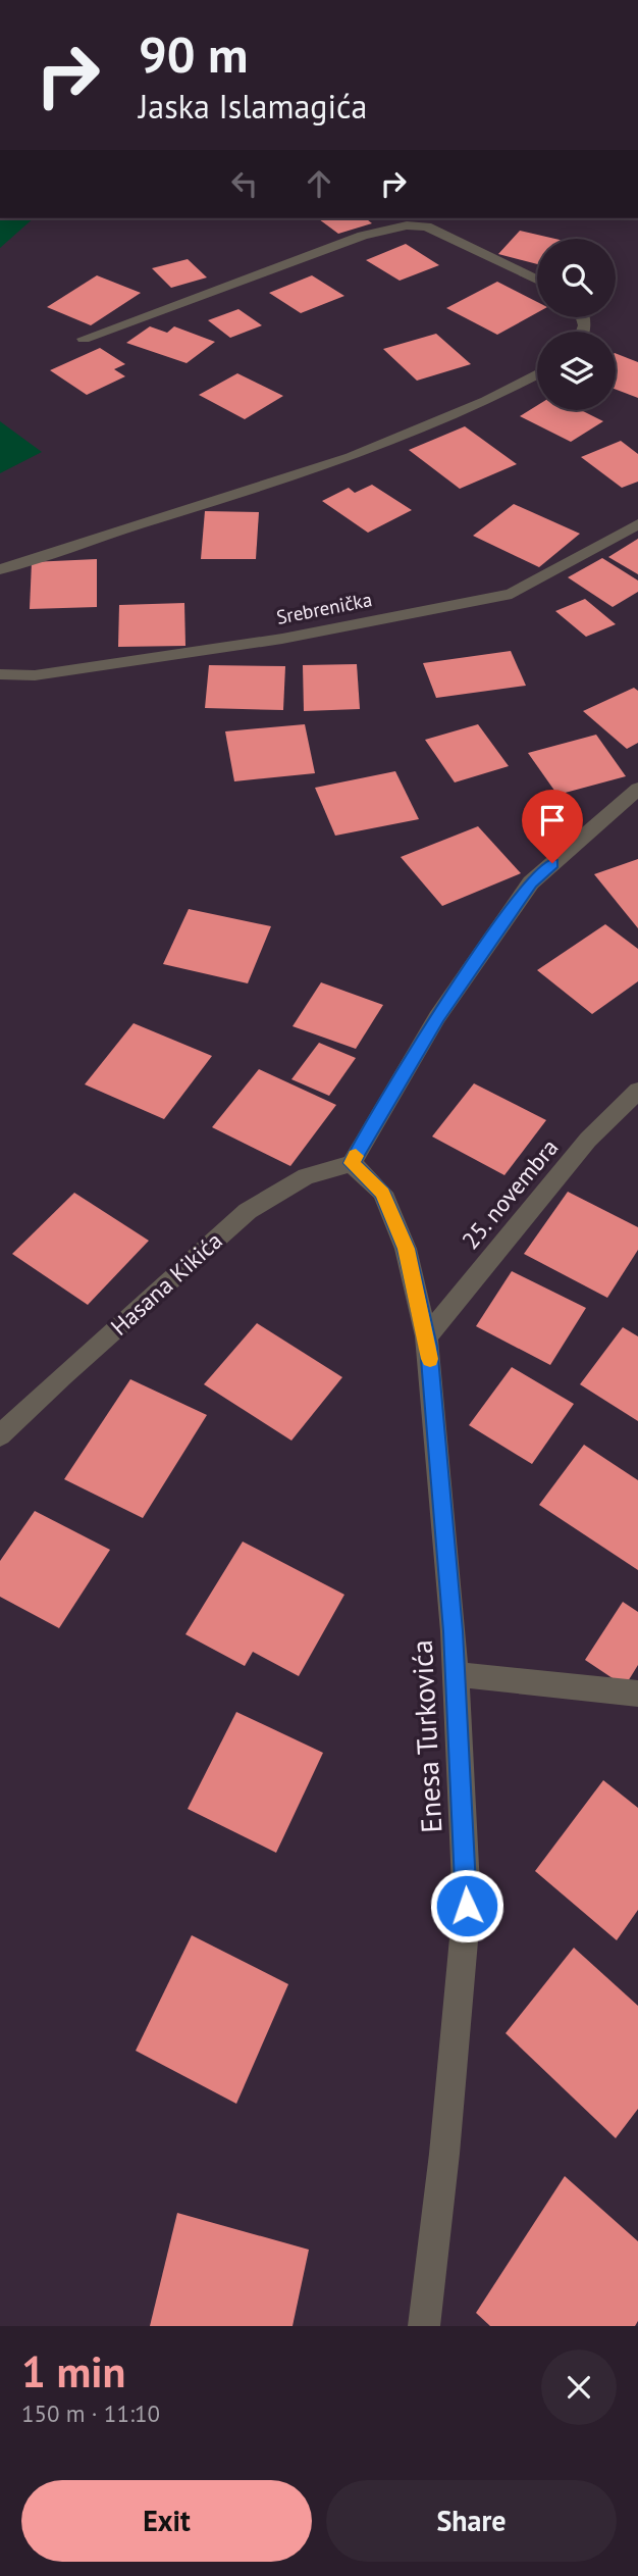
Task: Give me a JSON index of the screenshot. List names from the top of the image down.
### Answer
{
  "streets": {
    "street": [
      "Srebrenička",
      "25. novembra",
      "Hasana Kikića",
      "Enesa Turkovića"
    ]
  },
  "crossings": [
    ["25. novembra", "Enesa Turkovića"],
    ["Hasana Kikića", "Enesa Turkovića"]
  ],
  "page": {
    "turn": ["90 m", "Jaska Islamagića"],
    "heading": ["1 min", "150 m · 11:10"],
    "buttons": ["Exit", "Share"]
  }
}
